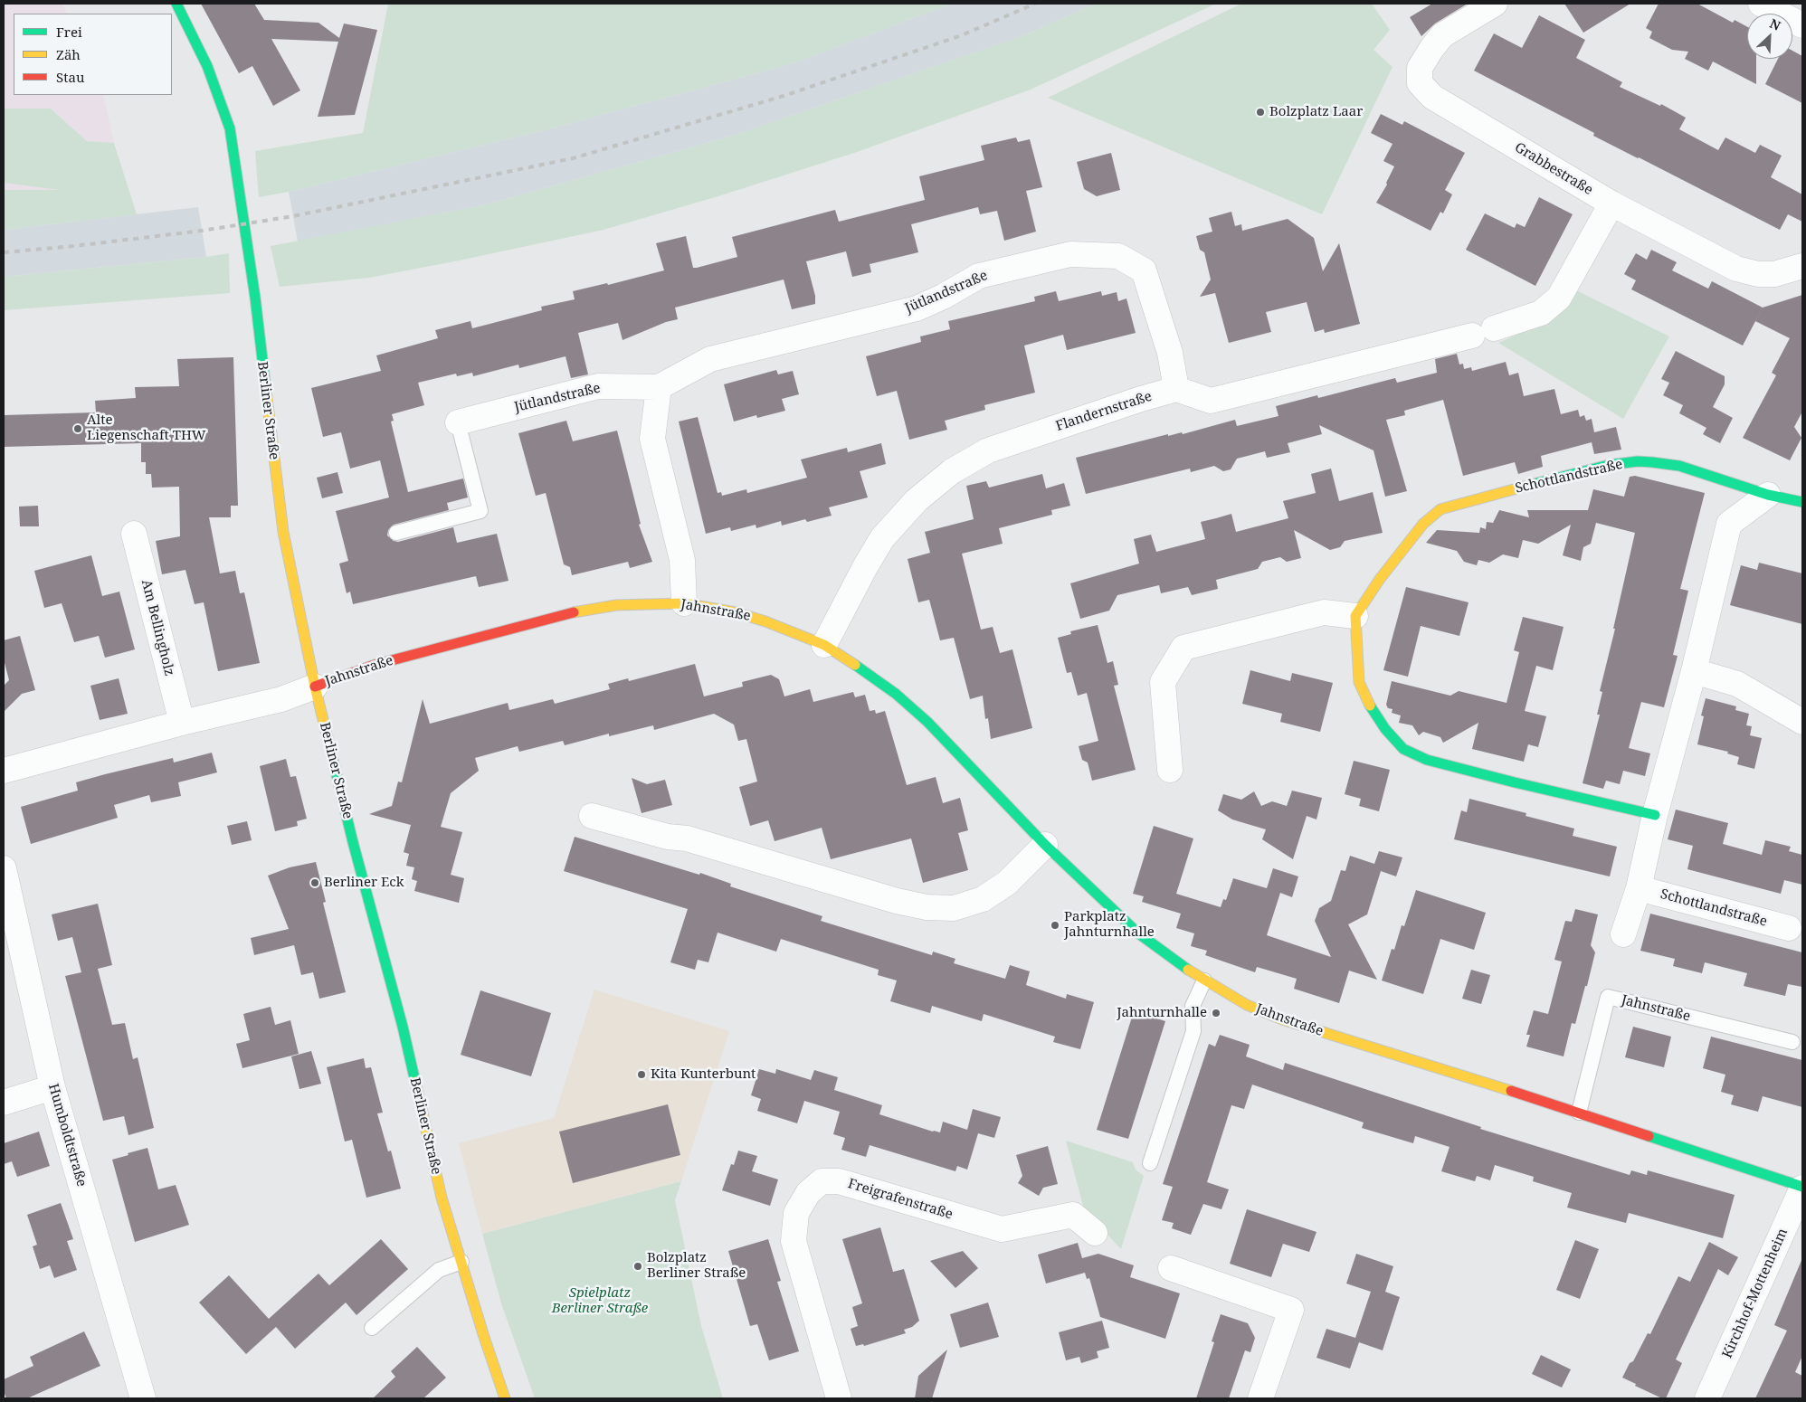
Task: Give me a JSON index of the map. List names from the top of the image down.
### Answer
{
  "streets": {
    "street": [
      "Grabbestraße",
      "Jütlandstraße",
      "Berliner Straße",
      "Flandernstraße",
      "Schottlandstraße",
      "Jahnstraße",
      "Am Bellingholz",
      "Humboldtstraße",
      "Freigrafenstraße",
      "Kirchhof-Mottenheim"
    ]
  },
  "crossings": [
    ["Jütlandstraße", "Flandernstraße"],
    ["Berliner Straße", "Jahnstraße"],
    ["Flandernstraße", "Jahnstraße"],
    ["Jahnstraße", "Kirchhof-Mottenheim"]
  ],
  "parks": ["Spielplatz Berliner Straße"],
  "places": [
    "Bolzplatz Laar",
    "Alte Liegenschaft THW",
    "Berliner Eck",
    "Parkplatz Jahnturnhalle",
    "Jahnturnhalle",
    "Kita Kunterbunt",
    "Bolzplatz Berliner Straße"
  ],
  "legend": ["Frei", "Zäh", "Stau"],
  "north": "top right"
}
